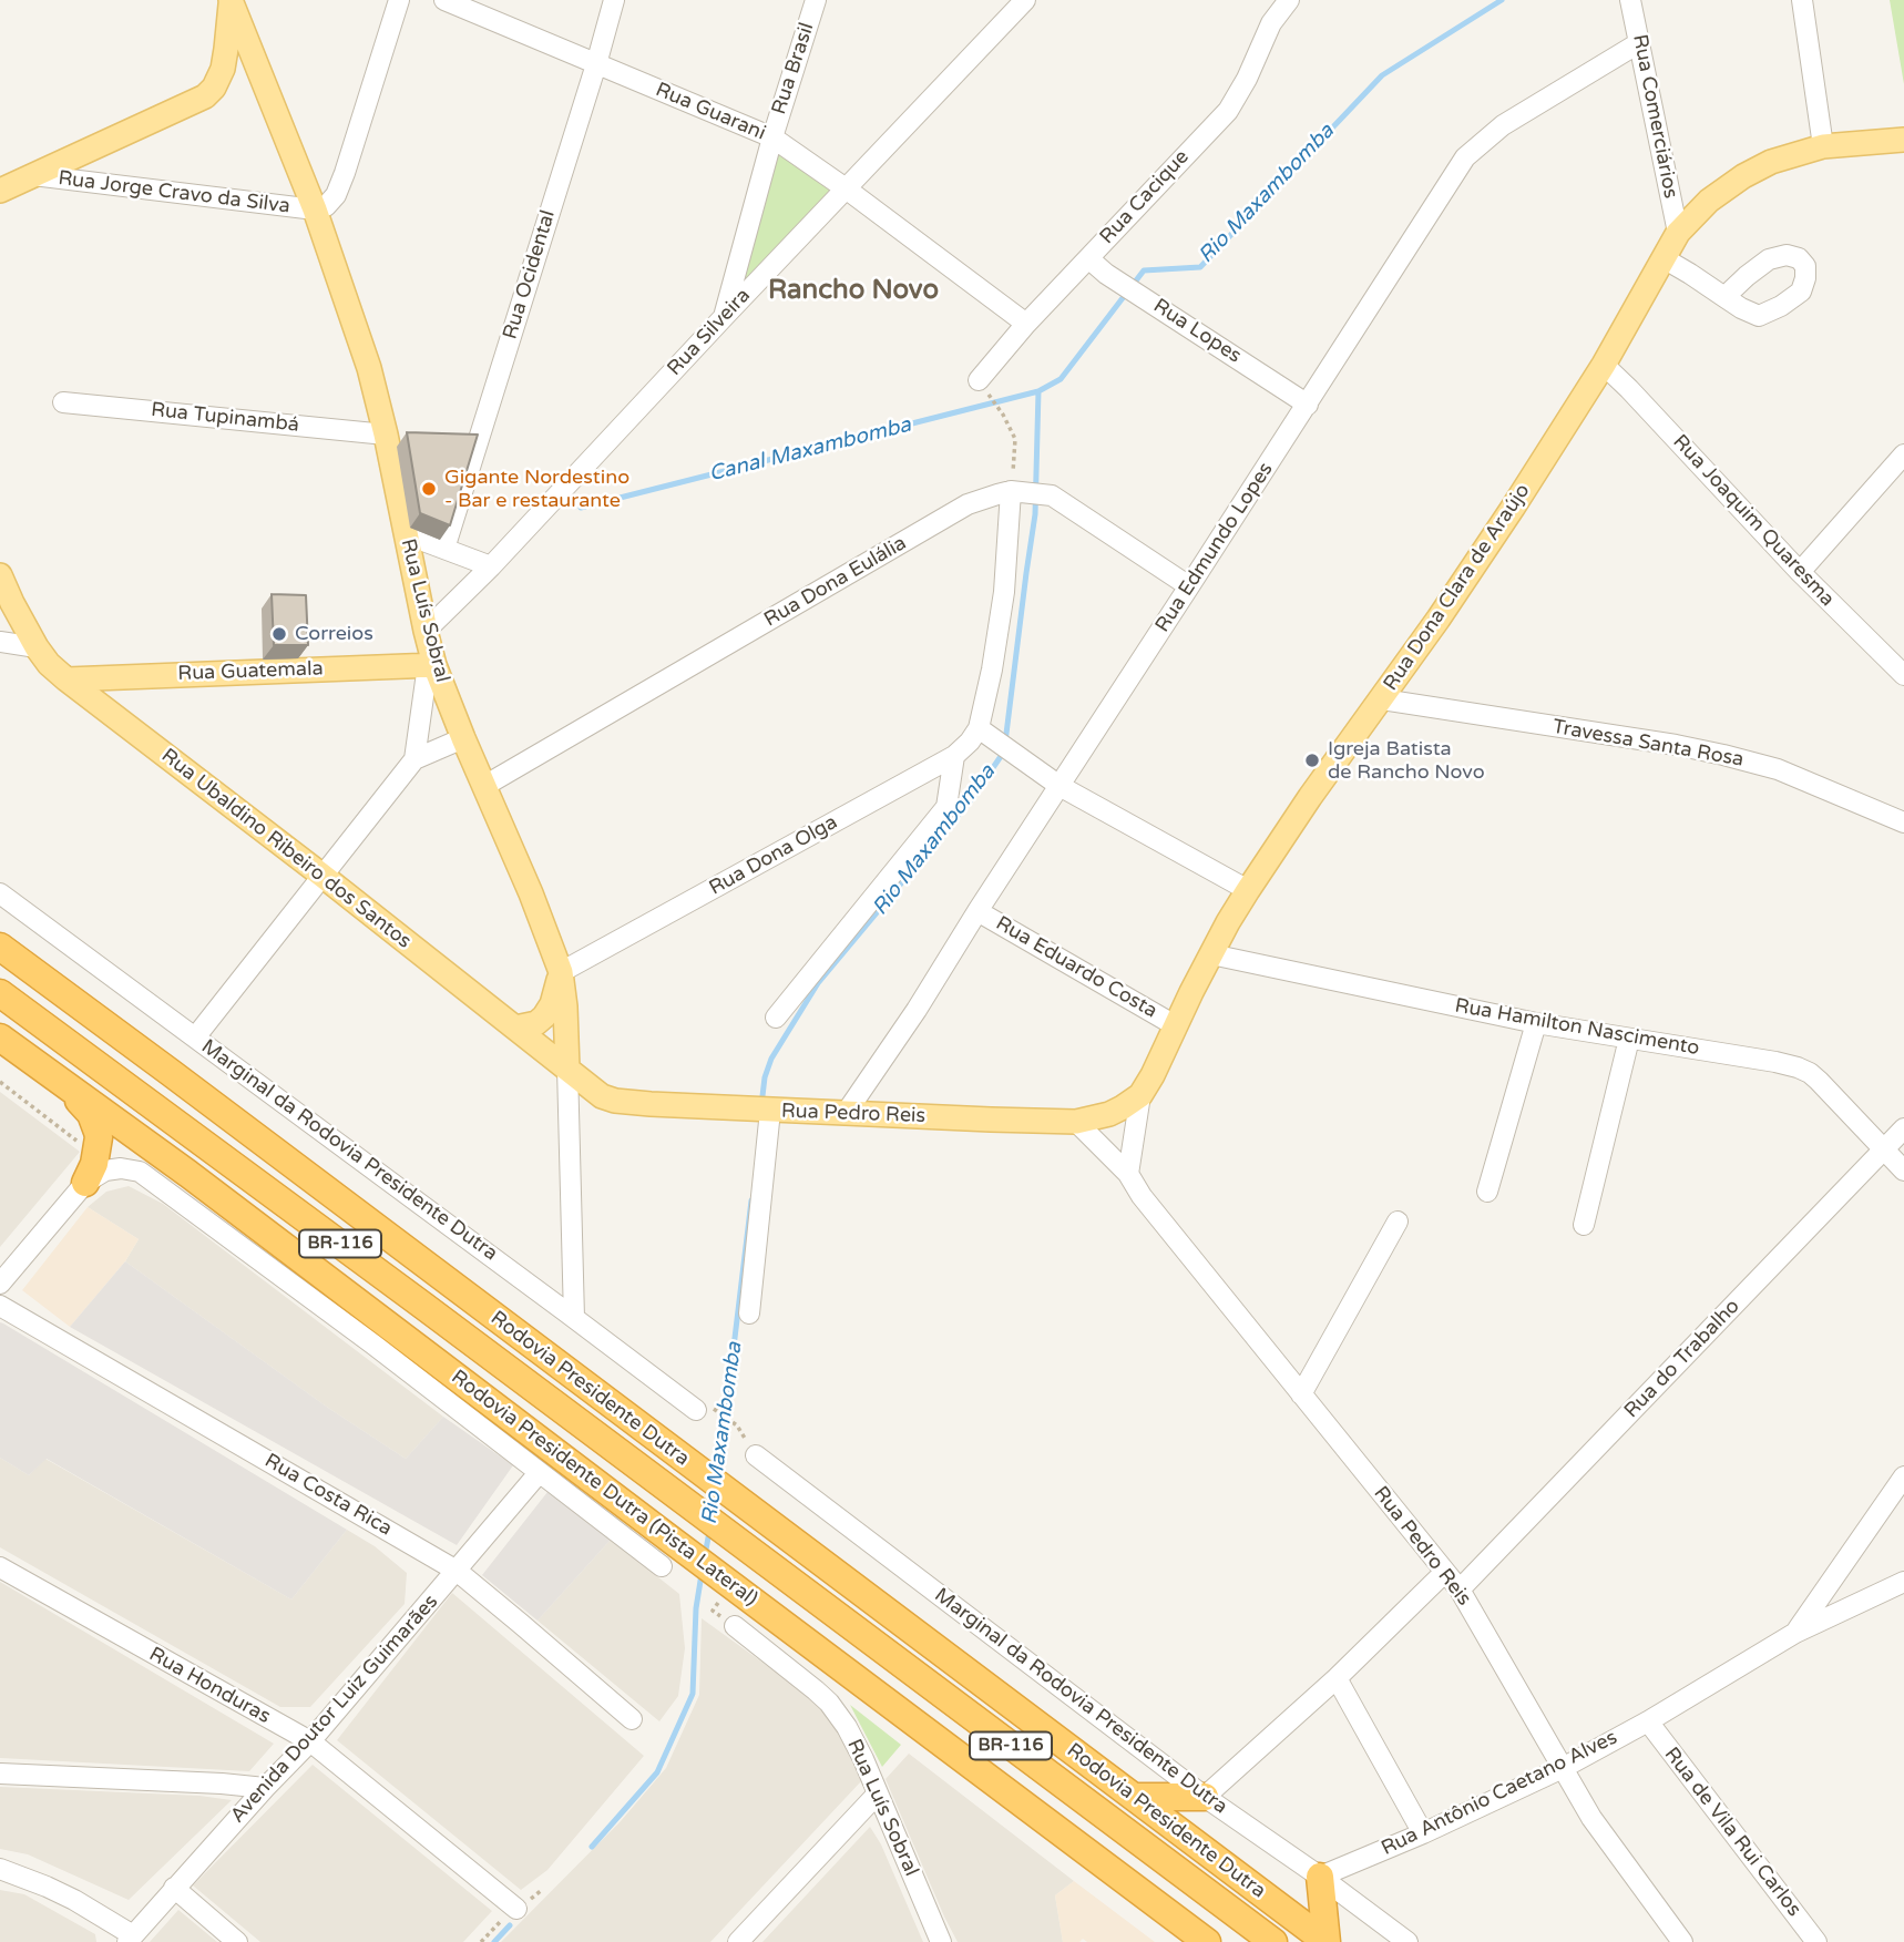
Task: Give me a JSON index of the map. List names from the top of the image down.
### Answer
{
  "streets": {
    "highway": ["BR-116", "Rodovia Presidente Dutra", "Rodovia Presidente Dutra (Pista Lateral)"],
    "main road": [
      "Rua Dona Clara de Araújo",
      "Rua Luís Sobral",
      "Rua Guatemala",
      "Rua Ubaldino Ribeiro dos Santos",
      "Rua Pedro Reis"
    ],
    "street": [
      "Rua Brasil",
      "Rua Guarani",
      "Rua Comerciários",
      "Rua Jorge Cravo da Silva",
      "Rua Cacique",
      "Rua Ocidental",
      "Rua Lopes",
      "Rua Silveira",
      "Rua Tupinambá",
      "Rua Joaquim Quaresma",
      "Rua Edmundo Lopes",
      "Rua Dona Eulália",
      "Travessa Santa Rosa",
      "Rua Dona Olga",
      "Rua Eduardo Costa",
      "Rua Hamilton Nascimento",
      "Marginal da Rodovia Presidente Dutra",
      "Rua do Trabalho",
      "Rua Costa Rica",
      "Rua Honduras",
      "Avenida Doutor Luiz Guimarães",
      "Rua Antônio Caetano Alves",
      "Rua de Vila Rui Carlos"
    ]
  },
  "crossings": [
    ["Rua Brasil", "Rua Guarani"],
    ["Rua Brasil", "Rua Silveira"],
    ["Rua Guarani", "Rua Cacique"],
    ["Rua Guarani", "Rua Ocidental"],
    ["Rua Guarani", "Rua Silveira"],
    ["Rua Comerciários", "Rua Edmundo Lopes"],
    ["Rua Comerciários", "Rua Dona Clara de Araújo"],
    ["Rua Jorge Cravo da Silva", "Rua Luís Sobral"],
    ["Rua Cacique", "Rua Lopes"],
    ["Rua Lopes", "Rua Edmundo Lopes"],
    ["Rua Silveira", "Rua Luís Sobral"],
    ["Rua Tupinambá", "Rua Luís Sobral"],
    ["Rua Joaquim Quaresma", "Rua Dona Clara de Araújo"],
    ["Rua Edmundo Lopes", "Rua Dona Eulália"],
    ["Rua Edmundo Lopes", "Rua Eduardo Costa"],
    ["Rua Edmundo Lopes", "Rua Pedro Reis"],
    ["Rua Dona Eulália", "Rua Luís Sobral"],
    ["Rua Dona Eulália", "Rua Dona Olga"],
    ["Rua Dona Clara de Araújo", "Travessa Santa Rosa"],
    ["Rua Dona Clara de Araújo", "Rua Eduardo Costa"],
    ["Rua Dona Clara de Araújo", "Rua Hamilton Nascimento"],
    ["Rua Dona Clara de Araújo", "Rua Pedro Reis"],
    ["Rua Luís Sobral", "Rua Guatemala"],
    ["Rua Luís Sobral", "Rua Ubaldino Ribeiro dos Santos"],
    ["Rua Luís Sobral", "Rua Dona Olga"],
    ["Rua Luís Sobral", "Rua Pedro Reis"],
    ["Rua Luís Sobral", "Marginal da Rodovia Presidente Dutra"],
    ["Rua Guatemala", "Rua Ubaldino Ribeiro dos Santos"],
    ["Rua Ubaldino Ribeiro dos Santos", "Rua Pedro Reis"],
    ["Rua Hamilton Nascimento", "Rua do Trabalho"],
    ["Rua Pedro Reis", "Rua do Trabalho"],
    ["Rua Pedro Reis", "Rua Antônio Caetano Alves"],
    ["Marginal da Rodovia Presidente Dutra", "Rua Antônio Caetano Alves"],
    ["Rua Costa Rica", "Avenida Doutor Luiz Guimarães"],
    ["Rua Honduras", "Avenida Doutor Luiz Guimarães"],
    ["Rua Antônio Caetano Alves", "Rua de Vila Rui Carlos"]
  ],
  "districts": ["Rancho Novo"],
  "water": ["Rio Maxambomba", "Canal Maxambomba"],
  "places": ["Gigante Nordestino - Bar e restaurante", "Correios", "Igreja Batista de Rancho Novo"]
}
